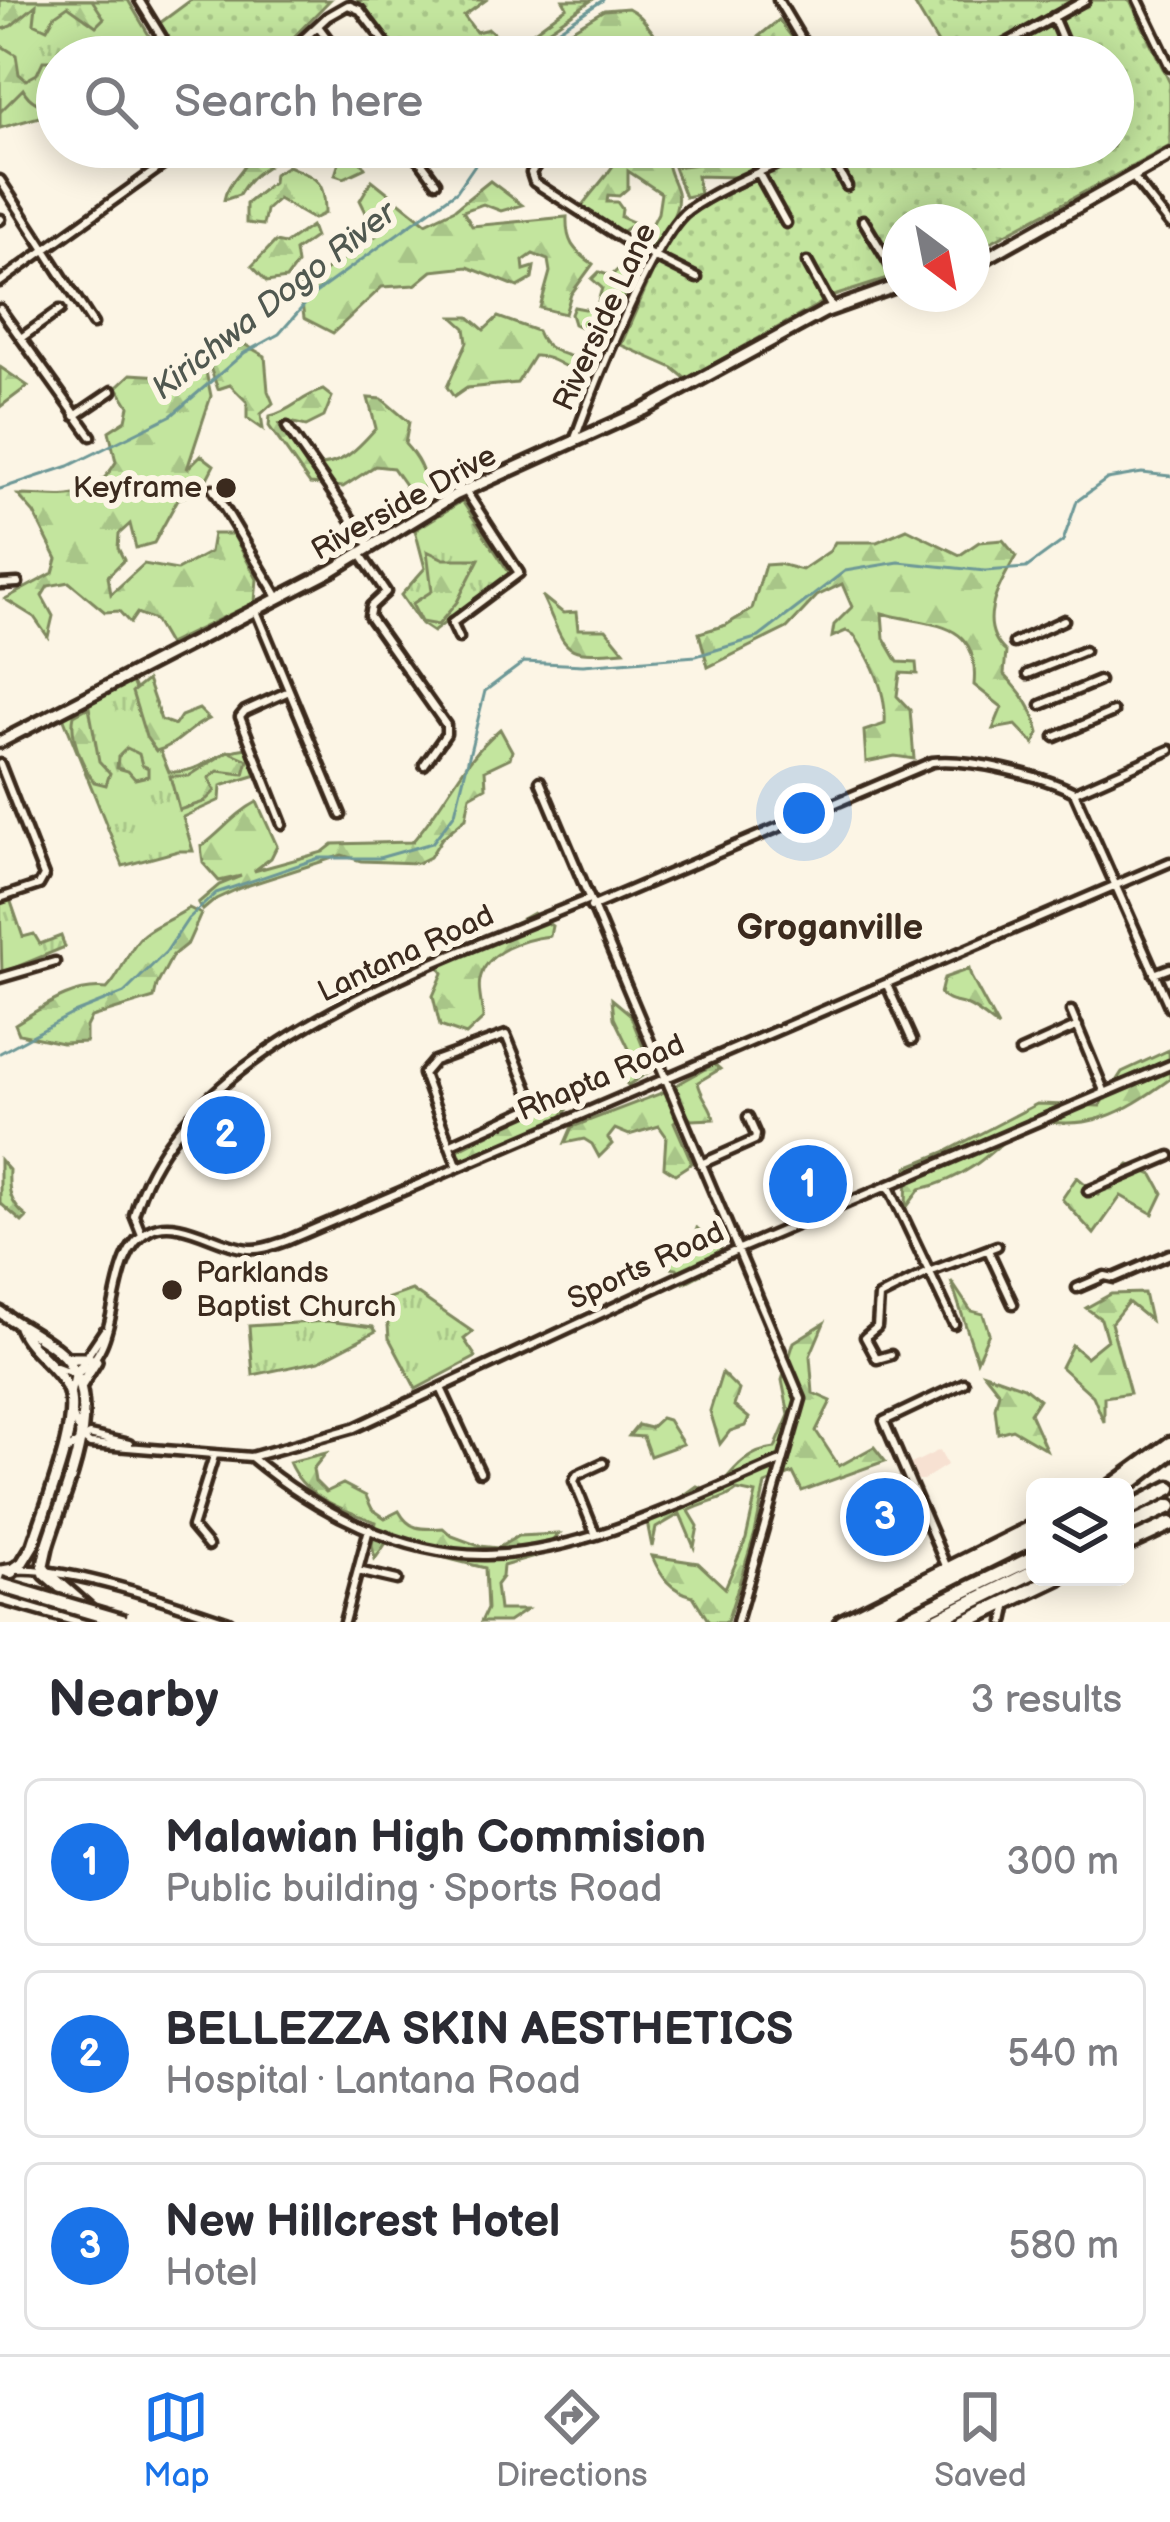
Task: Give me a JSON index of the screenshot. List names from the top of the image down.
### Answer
{
  "streets": {
    "street": [
      "Riverside Lane",
      "Riverside Drive",
      "Lantana Road",
      "Rhapta Road",
      "Sports Road"
    ]
  },
  "crossings": [
    ["Riverside Lane", "Riverside Drive"],
    ["Lantana Road", "Rhapta Road"]
  ],
  "districts": ["Groganville"],
  "water": ["Kirichwa Dogo River"],
  "places": ["Keyframe", "Parklands Baptist Church"],
  "north": "bottom right",
  "page": {
    "search": "Search here",
    "pins": ["2", "1", "3"],
    "heading": ["Nearby", "3 results"],
    "list": [
      {
        "mark": "1",
        "name": "Malawian High Commision",
        "note": "Public building · Sports Road",
        "value": "300 m"
      },
      {
        "mark": "2",
        "name": "BELLEZZA SKIN AESTHETICS",
        "note": "Hospital · Lantana Road",
        "value": "540 m"
      },
      {
        "mark": "3",
        "name": "New Hillcrest Hotel",
        "note": "Hotel",
        "value": "580 m"
      }
    ],
    "nav": ["Map", "Directions", "Saved"]
  }
}
